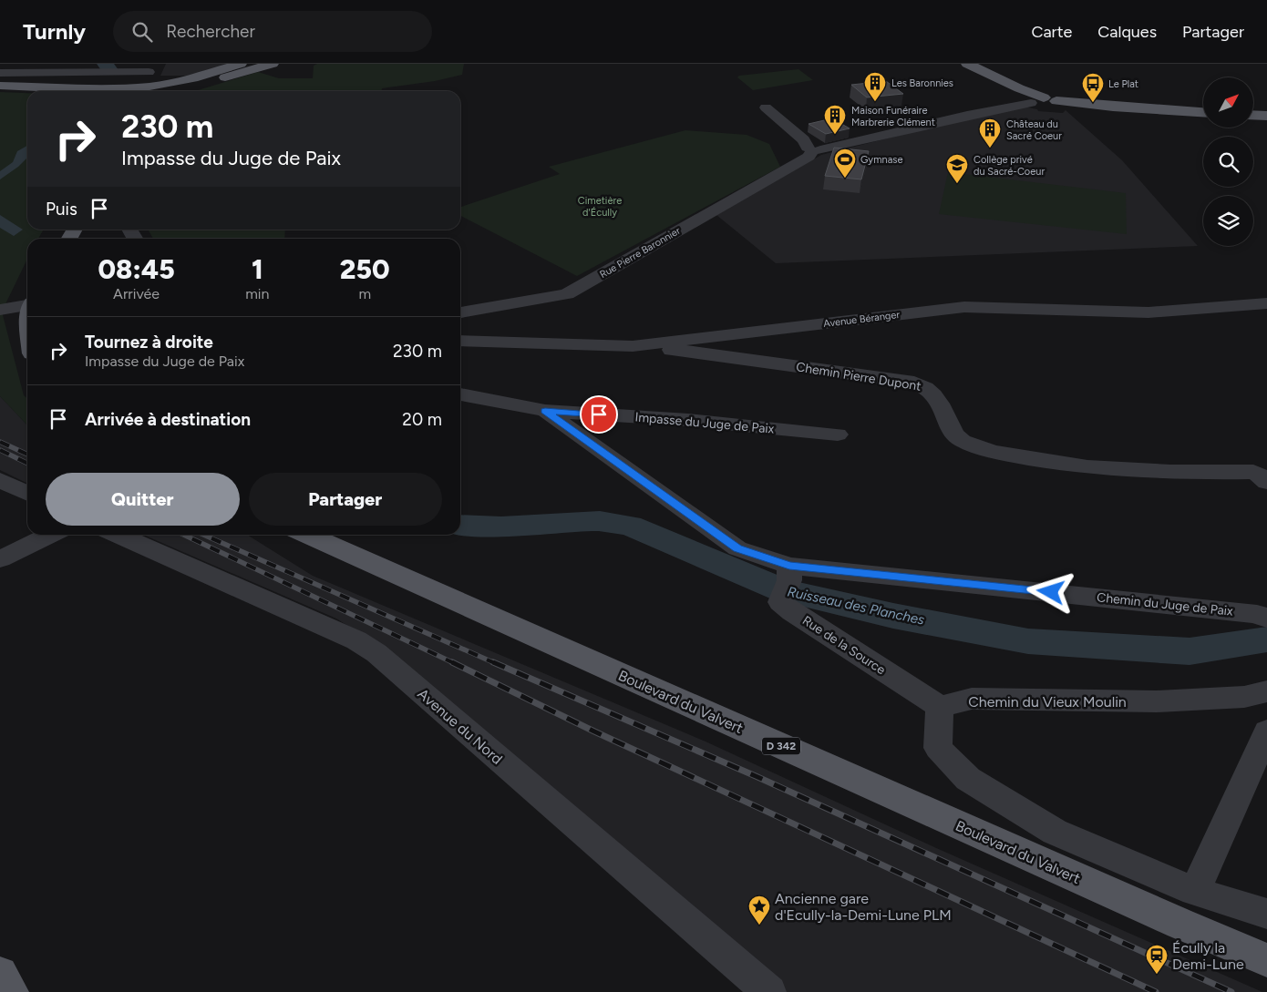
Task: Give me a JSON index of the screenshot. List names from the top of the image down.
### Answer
{
  "streets": {
    "main road": ["Boulevard du Valvert", "D 342"],
    "street": [
      "Rue Pierre Baronnier",
      "Avenue Béranger",
      "Chemin Pierre Dupont",
      "Impasse du Juge de Paix",
      "Chemin du Juge de Paix",
      "Rue de la Source",
      "Chemin du Vieux Moulin",
      "Avenue du Nord"
    ]
  },
  "crossings": [
    ["Avenue Béranger", "Chemin Pierre Dupont"],
    ["Impasse du Juge de Paix", "Chemin du Juge de Paix"],
    ["Chemin du Juge de Paix", "Rue de la Source"],
    ["Rue de la Source", "Chemin du Vieux Moulin"]
  ],
  "water": ["Ruisseau des Planches"],
  "parks": ["Cimetière d'Écully"],
  "places": {
    "building": ["Les Baronnies", "Maison Funéraire Marbrerie Clément", "Château du Sacré Coeur"],
    "bus stop": ["Le Plat"],
    "sports": ["Gymnase"],
    "school or university": ["Collège privé du Sacré-Coeur"],
    "place": ["Ancienne gare d'Ecully-la-Demi-Lune PLM"],
    "station": ["Écully la Demi-Lune"]
  },
  "north": "top right",
  "page": {
    "header": "Turnly",
    "search": "Rechercher",
    "nav": ["Carte", "Calques", "Partager"],
    "turn": ["230 m", "Impasse du Juge de Paix"],
    "then": "Puis",
    "eta": [
      "08:45",
      "Arrivée",
      "1",
      "min",
      "250",
      "m"
    ],
    "list": [
      {
        "name": "Tournez à droite",
        "note": "Impasse du Juge de Paix",
        "value": "230 m"
      },
      {
        "name": "Arrivée à destination",
        "value": "20 m"
      }
    ],
    "buttons": ["Quitter", "Partager"]
  }
}
